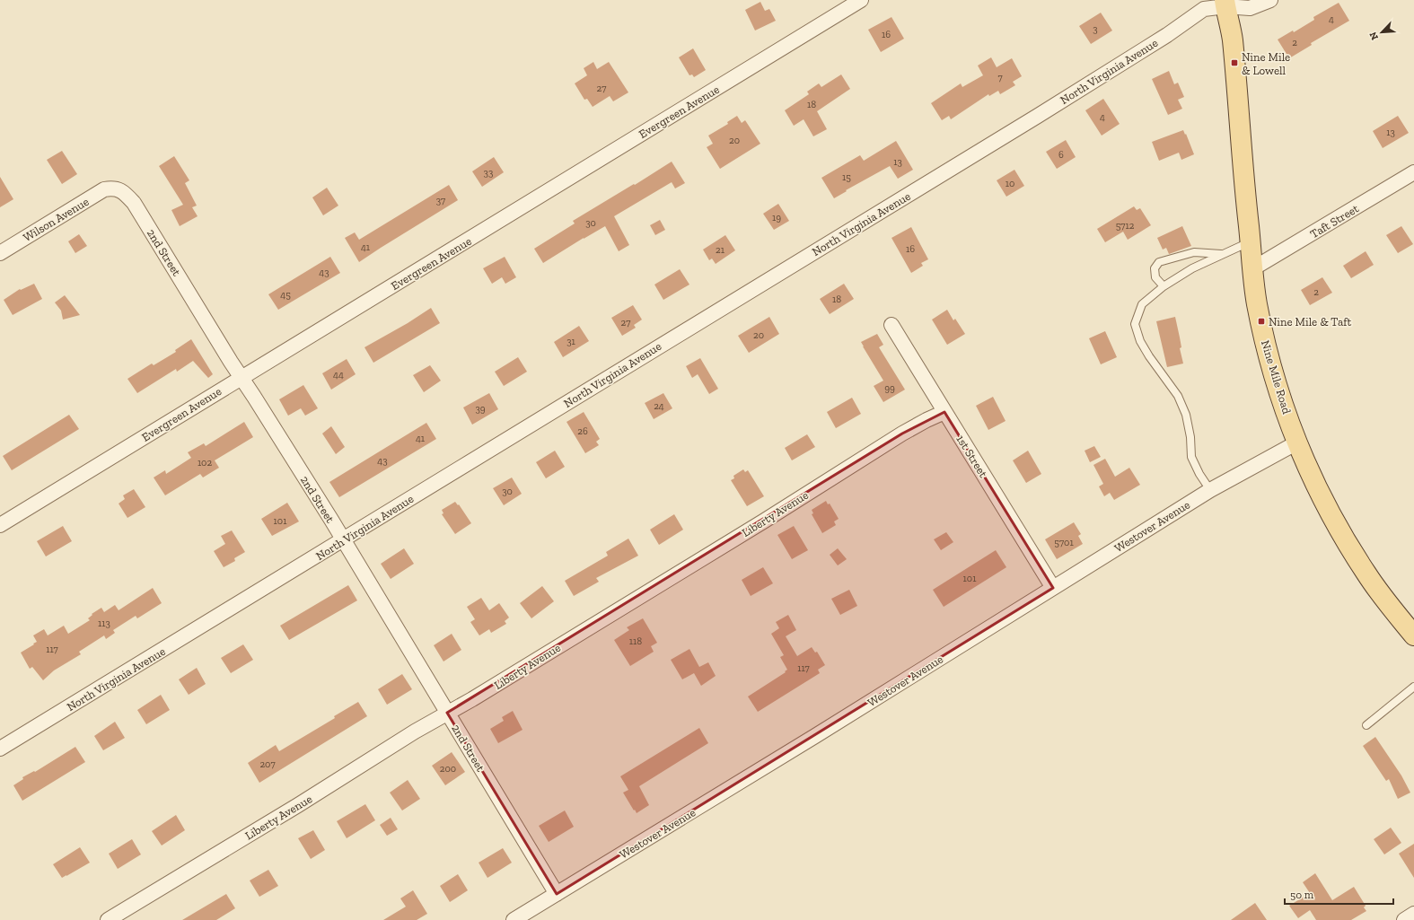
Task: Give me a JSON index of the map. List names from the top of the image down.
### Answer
{
  "streets": {
    "main road": ["Nine Mile Road"],
    "street": [
      "North Virginia Avenue",
      "Evergreen Avenue",
      "Wilson Avenue",
      "Taft Street",
      "2nd Street",
      "1st Street",
      "Liberty Avenue",
      "Westover Avenue"
    ]
  },
  "crossings": [
    ["North Virginia Avenue", "2nd Street"],
    ["North Virginia Avenue", "Nine Mile Road"],
    ["Evergreen Avenue", "2nd Street"],
    ["Wilson Avenue", "2nd Street"],
    ["Taft Street", "Nine Mile Road"],
    ["2nd Street", "Liberty Avenue"],
    ["2nd Street", "Westover Avenue"],
    ["Nine Mile Road", "Westover Avenue"],
    ["1st Street", "Liberty Avenue"],
    ["1st Street", "Westover Avenue"]
  ],
  "places": {
    "transit": ["Nine Mile & Lowell", "Nine Mile & Taft"]
  },
  "house_numbers": [
    "4",
    "3",
    "16",
    "2",
    "7",
    "27",
    "18",
    "4",
    "13",
    "20",
    "6",
    "13",
    "33",
    "15",
    "10",
    "37",
    "19",
    "30",
    "5712",
    "41",
    "16",
    "21",
    "43",
    "2",
    "45",
    "18",
    "27",
    "20",
    "31",
    "44",
    "99",
    "24",
    "39",
    "26",
    "41",
    "43",
    "102",
    "30",
    "101",
    "5701",
    "101",
    "113",
    "118",
    "117",
    "117",
    "207",
    "200"
  ],
  "scale_bar": "50 m",
  "north": "bottom left"
}
